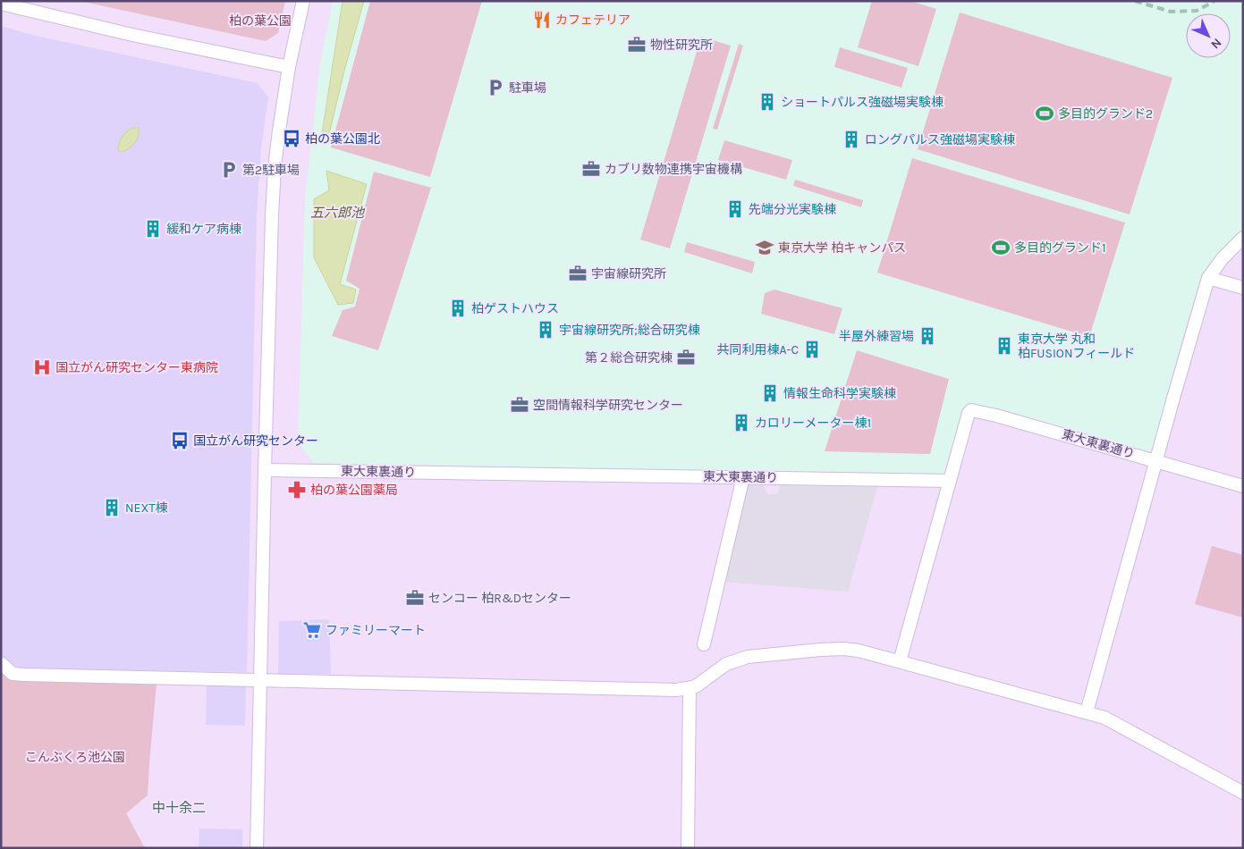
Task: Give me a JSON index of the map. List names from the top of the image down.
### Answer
{
  "streets": {
    "street": ["東大東裏通り"]
  },
  "districts": ["中十余二"],
  "water": ["五六郎池"],
  "parks": ["柏の葉公園", "こんぶくろ池公園"],
  "places": {
    "restaurant": ["カフェテリア"],
    "office": [
      "物性研究所",
      "カブリ数物連携宇宙機構",
      "宇宙線研究所",
      "第２総合研究棟",
      "空間情報科学研究センター",
      "センコー 柏R&Dセンター"
    ],
    "parking": ["駐車場", "第2駐車場"],
    "building": [
      "ショートパルス強磁場実験棟",
      "ロングパルス強磁場実験棟",
      "先端分光実験棟",
      "緩和ケア病棟",
      "柏ゲストハウス",
      "宇宙線研究所;総合研究棟",
      "半屋外練習場",
      "東京大学 丸和 柏FUSIONフィールド",
      "共同利用棟A-C",
      "情報生命科学実験棟",
      "カロリーメーター棟1",
      "NEXT棟"
    ],
    "sports": ["多目的グランド2", "多目的グランド1"],
    "bus stop": ["柏の葉公園北", "国立がん研究センター"],
    "school or university": ["東京大学 柏キャンパス"],
    "hospital": ["国立がん研究センター東病院"],
    "pharmacy": ["柏の葉公園薬局"],
    "supermarket": ["ファミリーマート"]
  },
  "north": "bottom right"
}
